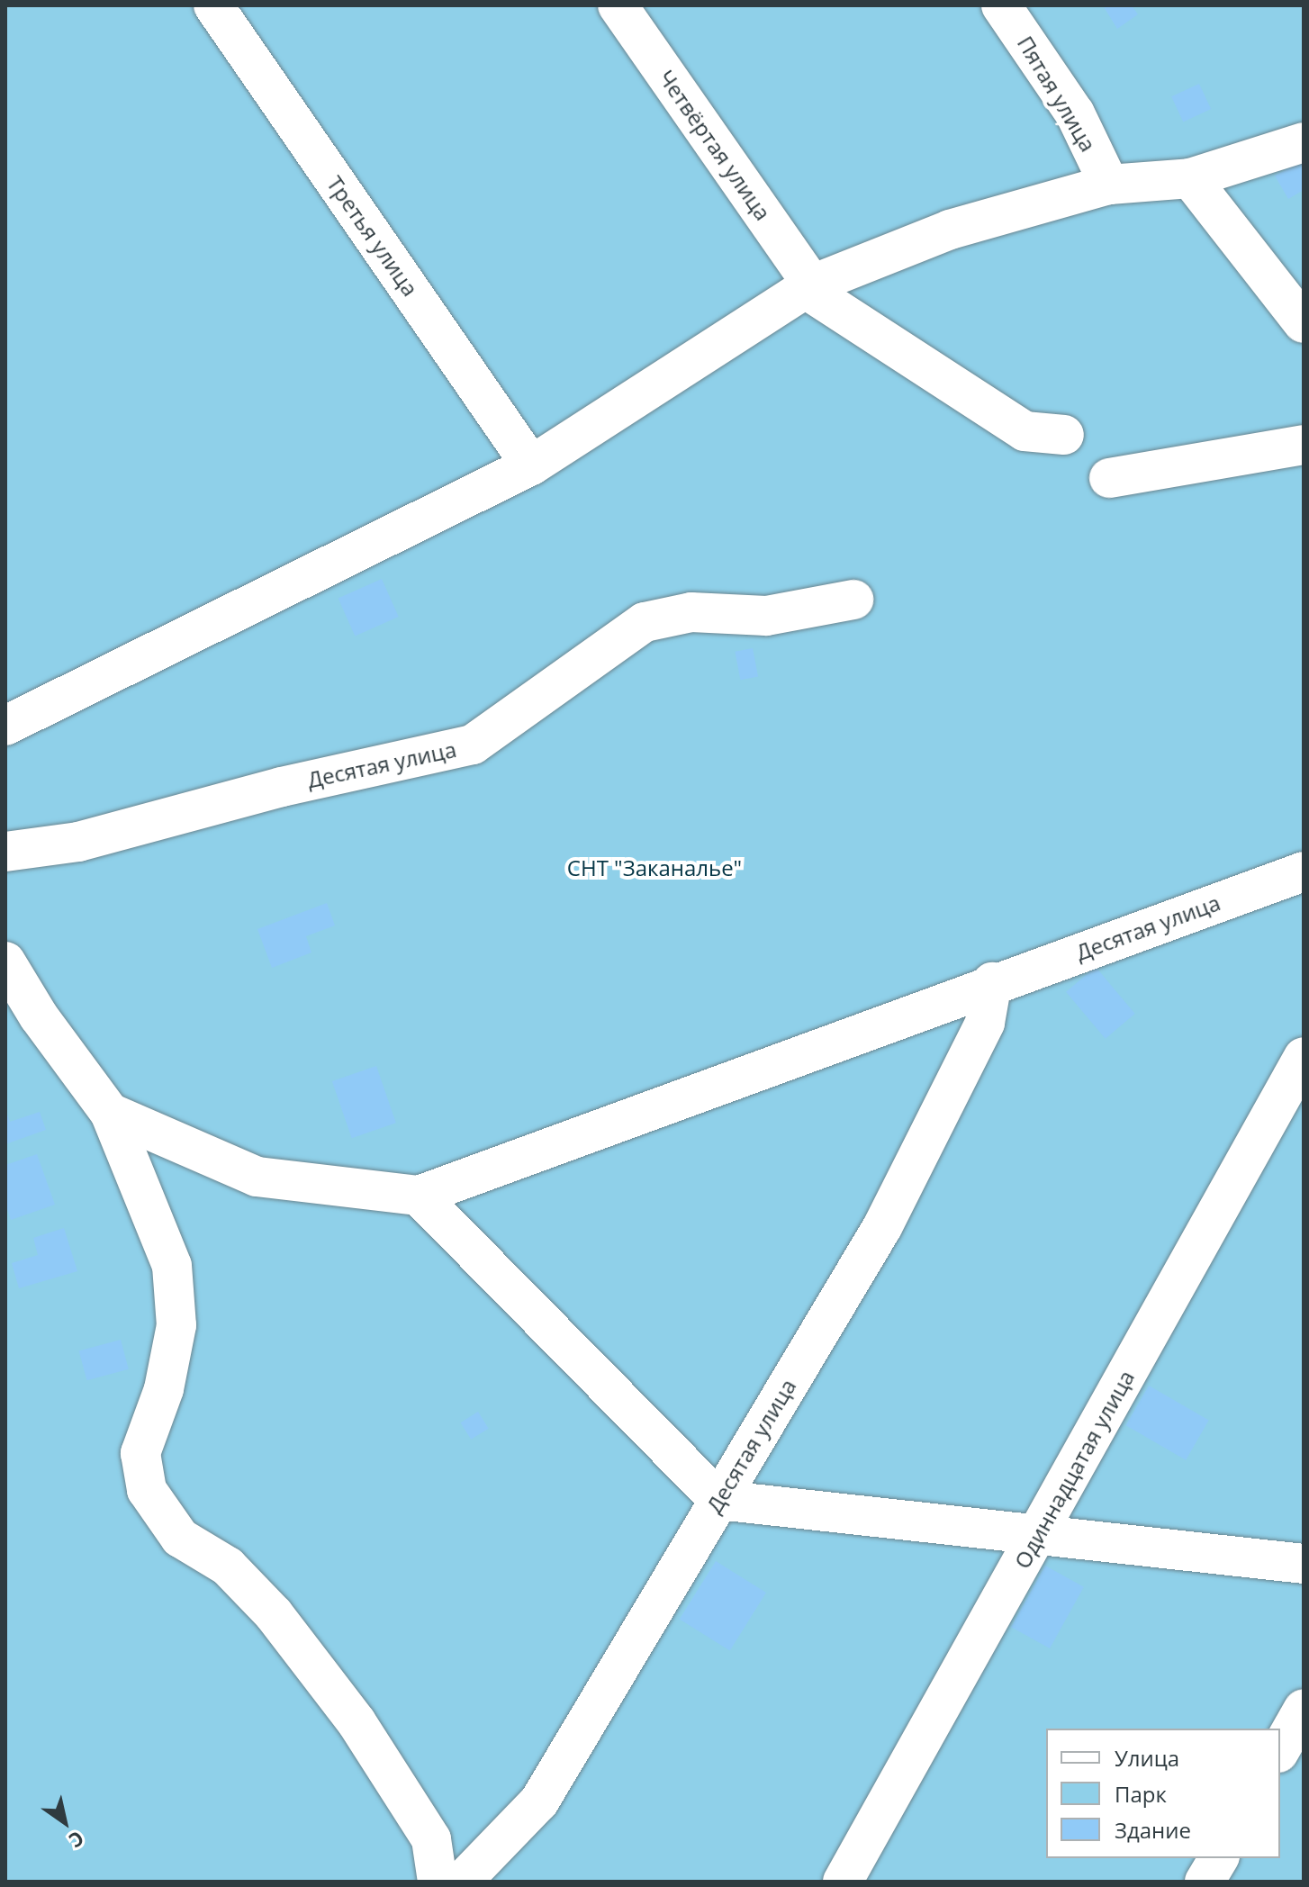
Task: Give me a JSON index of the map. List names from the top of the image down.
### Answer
{
  "streets": {
    "street": [
      "Пятая улица",
      "Четвёртая улица",
      "Третья улица",
      "Десятая улица",
      "Одиннадцатая улица"
    ]
  },
  "parks": ["СНТ \"Заканалье\""],
  "legend": ["Улица", "Парк", "Здание"],
  "north": "bottom right"
}
